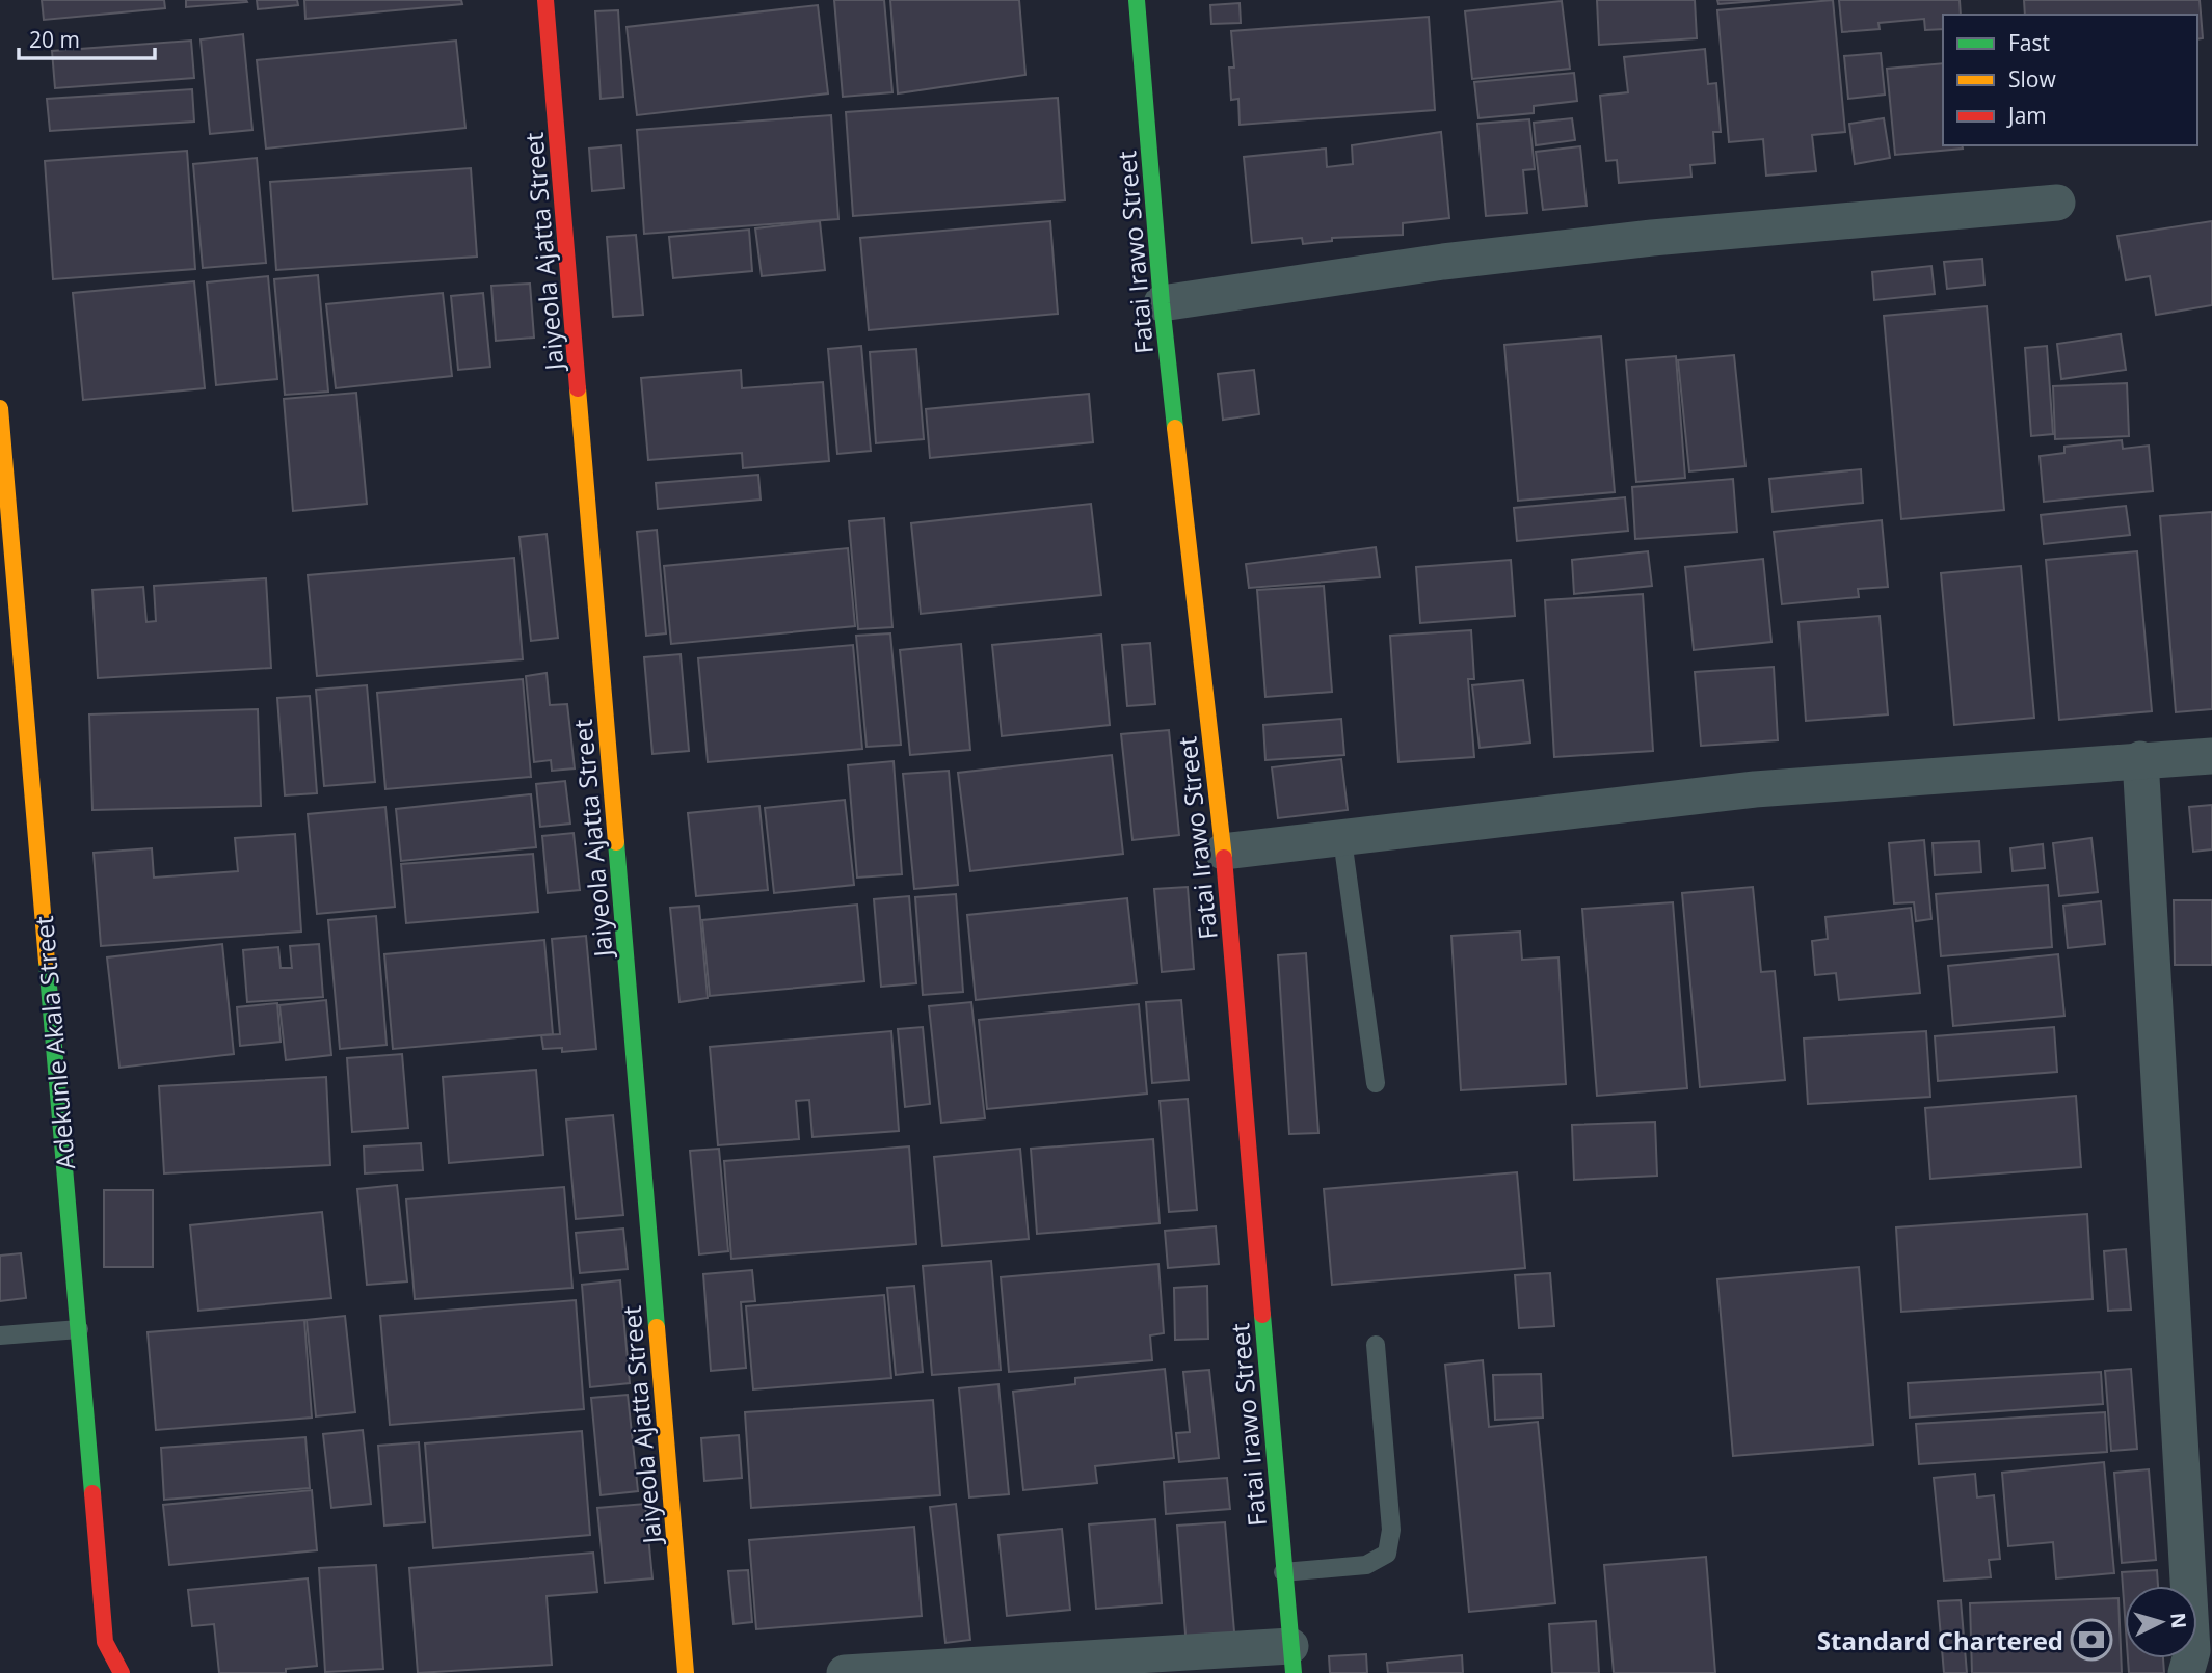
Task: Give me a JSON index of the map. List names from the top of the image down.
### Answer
{
  "streets": {
    "street": ["Jaiyeola Ajatta Street", "Fatai Irawo Street", "Adekunle Akala Street"]
  },
  "places": {
    "bank": ["Standard Chartered"]
  },
  "legend": ["Fast", "Slow", "Jam"],
  "scale_bar": "20 m",
  "north": "right"
}
